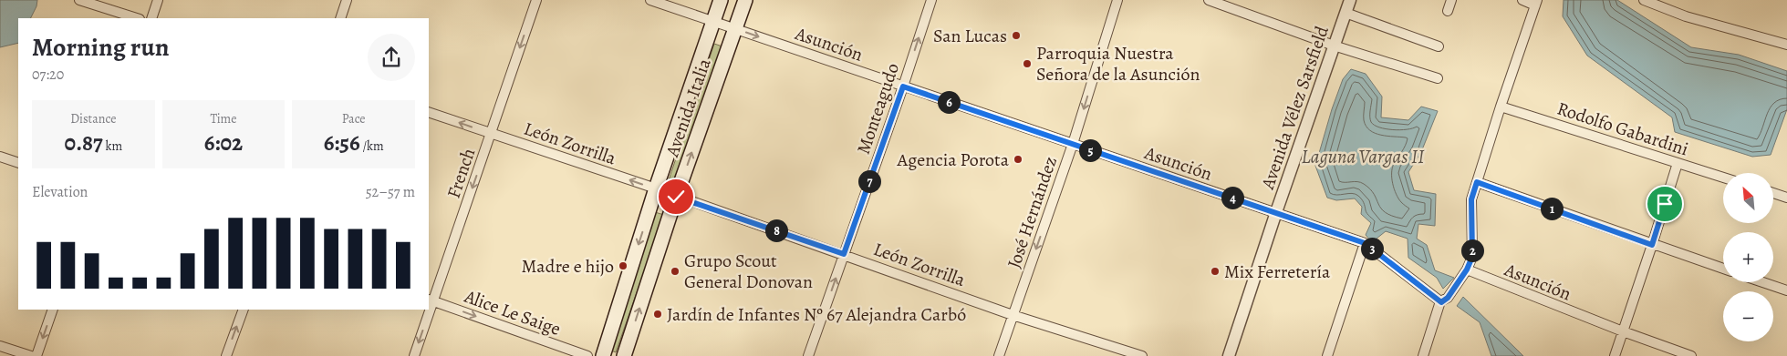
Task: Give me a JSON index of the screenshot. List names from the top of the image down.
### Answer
{
  "streets": {
    "main road": ["Avenida Italia"],
    "street": [
      "Asunción",
      "Avenida Vélez Sarsfield",
      "Monteagudo",
      "Rodolfo Gabardini",
      "León Zorrilla",
      "French",
      "José Hernández",
      "Alice Le Saige"
    ]
  },
  "crossings": [
    ["Asunción", "Avenida Italia"],
    ["Asunción", "Avenida Vélez Sarsfield"],
    ["Asunción", "Monteagudo"],
    ["Asunción", "José Hernández"],
    ["Avenida Italia", "León Zorrilla"],
    ["Monteagudo", "León Zorrilla"],
    ["León Zorrilla", "French"],
    ["León Zorrilla", "José Hernández"],
    ["French", "Alice Le Saige"]
  ],
  "one_way": [
    "Monteagudo",
    "French",
    "José Hernández",
    "Alice Le Saige"
  ],
  "water": ["Laguna Vargas II"],
  "places": [
    "San Lucas",
    "Parroquia Nuestra Señora de la Asunción",
    "Agencia Porota",
    "Madre e hijo",
    "Grupo Scout General Donovan",
    "Mix Ferretería",
    "Jardín de Infantes Nº 67 Alejandra Carbó"
  ],
  "north": "top left",
  "page": {
    "heading": ["Morning run", "07:20"],
    "pins": [
      "6",
      "5",
      "7",
      "4",
      "1",
      "8",
      "3",
      "2"
    ],
    "stats": [
      ["Distance", "0.87 km"],
      ["Time", "6:02"],
      ["Pace", "6:56 /km"]
    ],
    "map_buttons": ["+", "−"],
    "chart": ["Elevation", "52–57 m"]
  }
}
